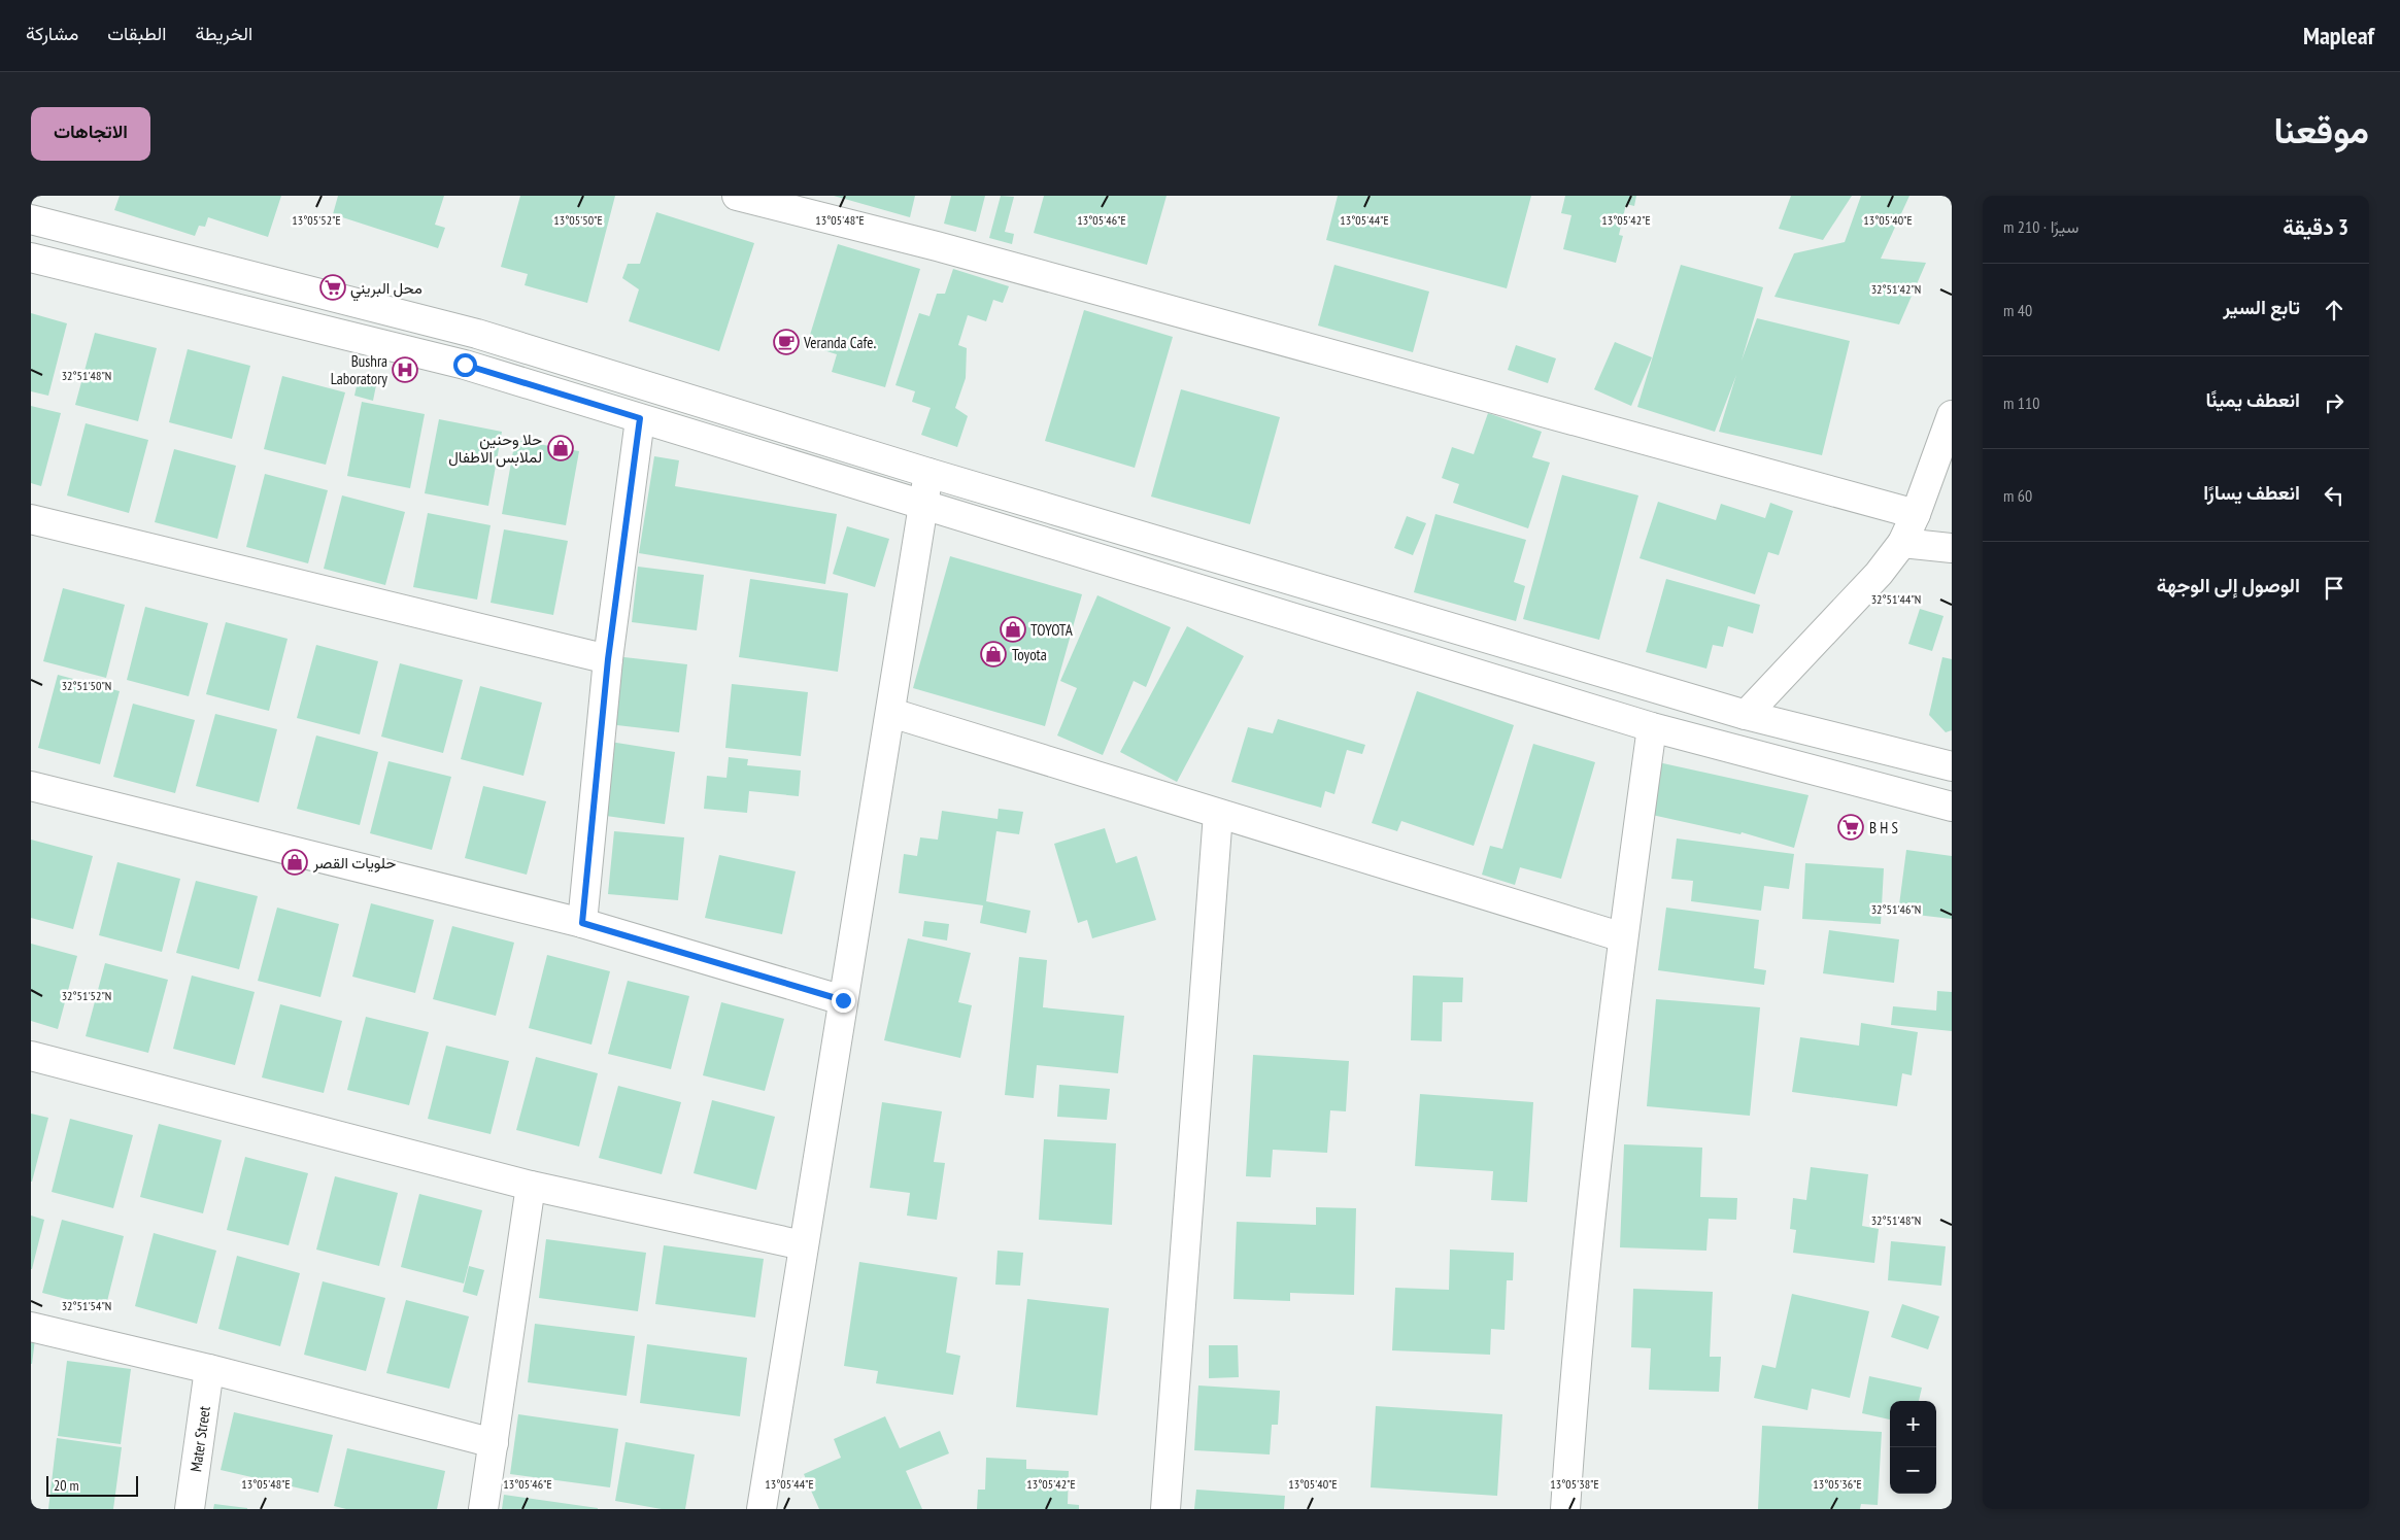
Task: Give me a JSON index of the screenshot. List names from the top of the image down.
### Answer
{
  "streets": {
    "street": ["Mater Street"]
  },
  "places": {
    "supermarket": ["محل البريني", "B H S"],
    "cafe": ["Veranda Cafe."],
    "hospital": ["Bushra Laboratory"],
    "shop": [
      "حلا وحنين لملابس الاطفال",
      "TOYOTA",
      "Toyota",
      "حلويات القصر"
    ]
  },
  "scale_bar": "20 m",
  "page": {
    "header": "Mapleaf",
    "nav": ["الخريطة", "الطبقات", "مشاركة"],
    "title": "موقعنا",
    "buttons": "الاتجاهات",
    "heading": ["3 دقيقة", "سيرًا · 210 m"],
    "list": [
      ["تابع السير", "40 m"],
      ["انعطف يمينًا", "110 m"],
      ["انعطف يسارًا", "60 m"],
      "الوصول إلى الوجهة"
    ],
    "map_buttons": ["+", "−"],
    "scale": "20 m"
  },
  "coordinates": [
    "13°05'52\"E",
    "13°05'50\"E",
    "13°05'48\"E",
    "13°05'46\"E",
    "13°05'44\"E",
    "13°05'42\"E",
    "13°05'40\"E",
    "32°51'42\"N",
    "32°51'48\"N",
    "32°51'44\"N",
    "32°51'50\"N",
    "32°51'46\"N",
    "32°51'52\"N",
    "32°51'54\"N",
    "13°05'38\"E",
    "13°05'36\"E"
  ]
}
